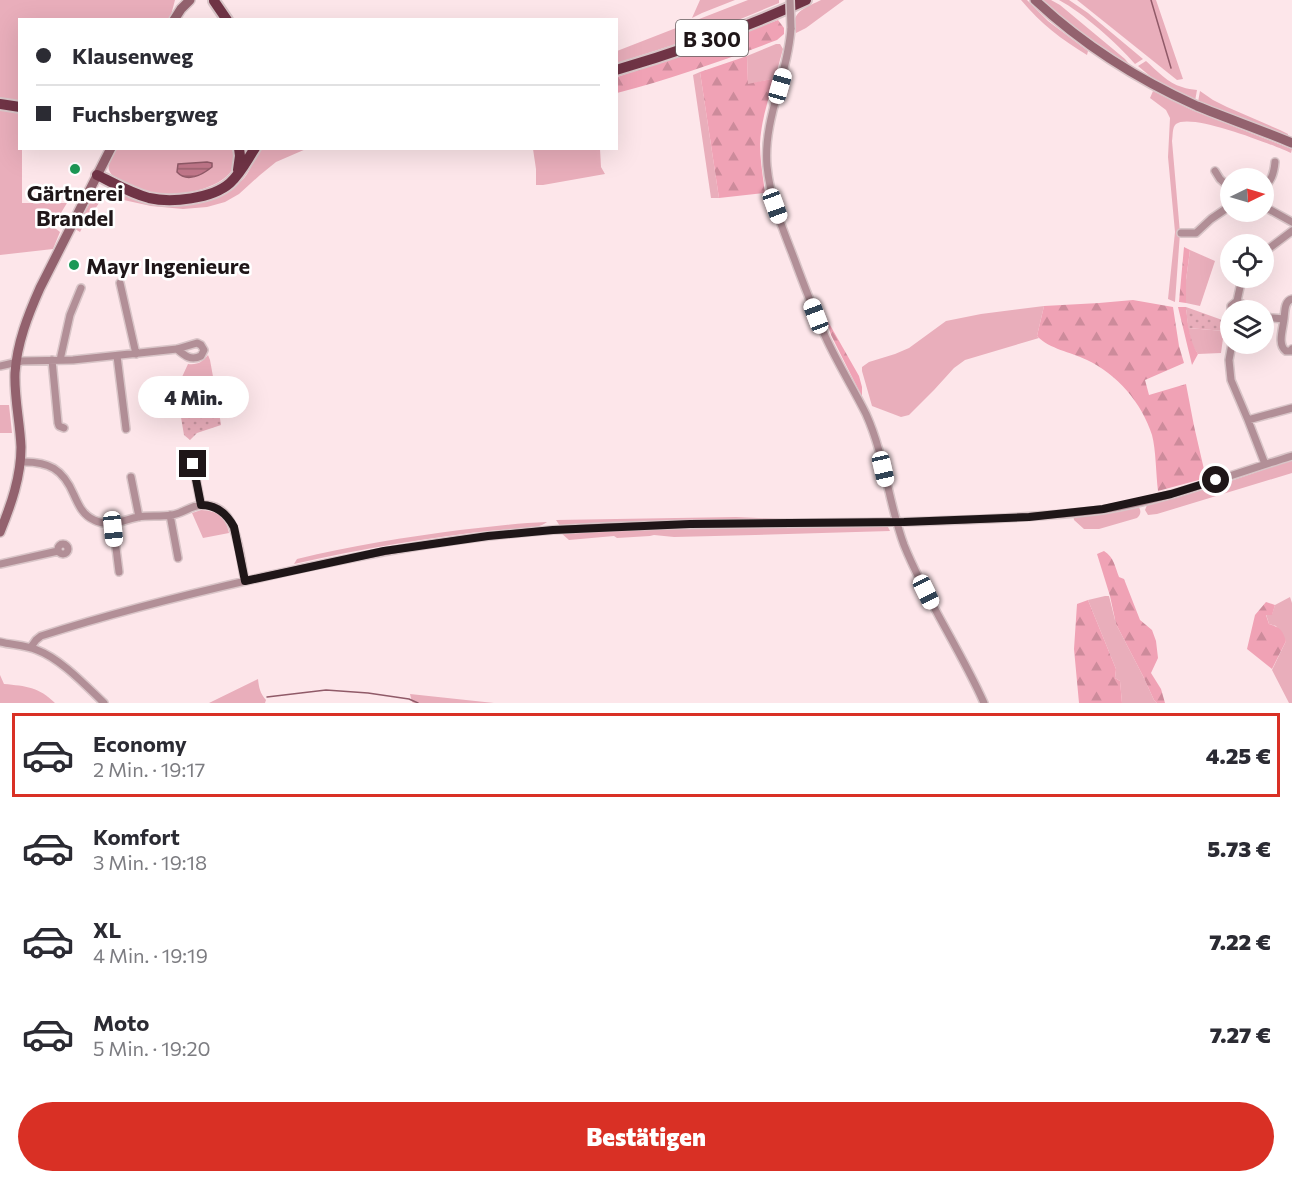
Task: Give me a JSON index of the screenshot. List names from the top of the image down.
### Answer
{
  "streets": {
    "highway": ["B 300"]
  },
  "places": ["Gärtnerei Brandel", "Mayr Ingenieure"],
  "north": "right",
  "page": {
    "banner": ["Klausenweg", "Fuchsbergweg"],
    "bubble": "4 Min.",
    "list": [
      {
        "name": "Economy",
        "note": "2 Min. · 19:17",
        "value": "4.25 €"
      },
      {
        "name": "Komfort",
        "note": "3 Min. · 19:18",
        "value": "5.73 €"
      },
      {
        "name": "XL",
        "note": "4 Min. · 19:19",
        "value": "7.22 €"
      },
      {
        "name": "Moto",
        "note": "5 Min. · 19:20",
        "value": "7.27 €"
      }
    ],
    "buttons": "Bestätigen"
  }
}
